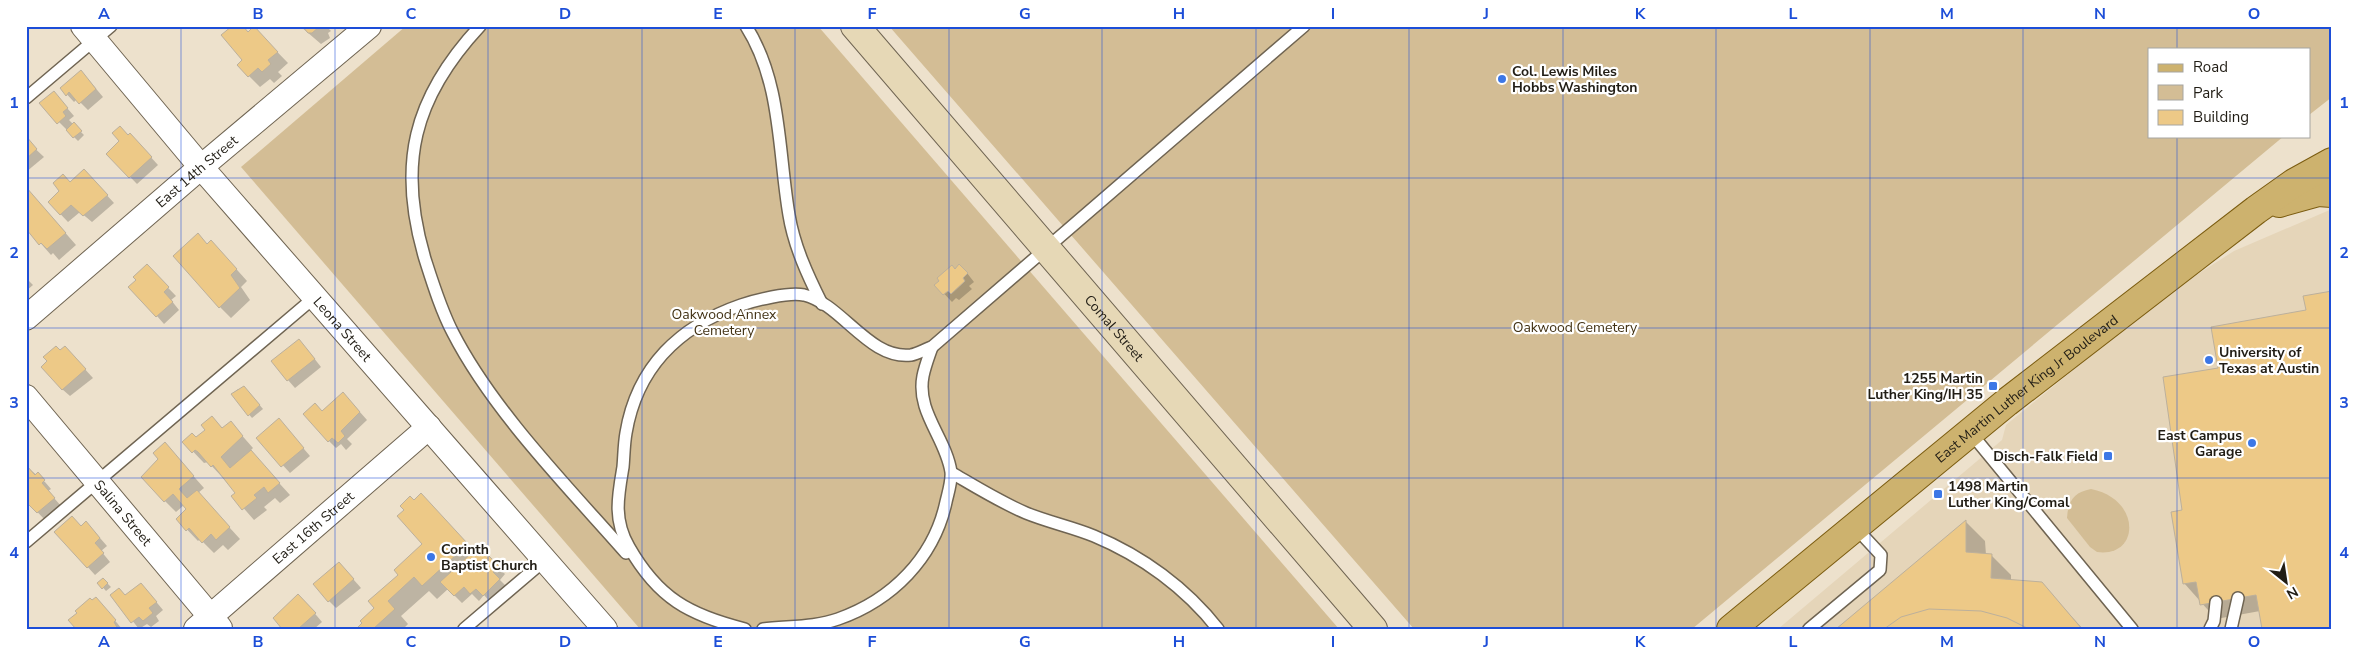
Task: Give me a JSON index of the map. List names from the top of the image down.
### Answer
{
  "streets": {
    "main road": ["East Martin Luther King Jr Boulevard"],
    "street": [
      "East 14th Street",
      "Leona Street",
      "Comal Street",
      "Salina Street",
      "East 16th Street"
    ]
  },
  "crossings": [
    ["East 14th Street", "Leona Street"],
    ["Leona Street", "East 16th Street"],
    ["Salina Street", "East 16th Street"]
  ],
  "parks": ["Oakwood Annex Cemetery", "Oakwood Cemetery"],
  "places": {
    "other": [
      "Col. Lewis Miles Hobbs Washington",
      "University of Texas at Austin",
      "East Campus Garage",
      "Corinth Baptist Church"
    ],
    "transit": ["1255 Martin Luther King/IH 35", "Disch-Falk Field", "1498 Martin Luther King/Comal"]
  },
  "legend": ["Road", "Park", "Building"],
  "north": "bottom right",
  "grid": {
    "columns": [
      "A",
      "B",
      "C",
      "D",
      "E",
      "F",
      "G",
      "H",
      "I",
      "J",
      "K",
      "L",
      "M",
      "N",
      "O"
    ],
    "rows": [
      "1",
      "2",
      "3",
      "4"
    ]
  }
}
